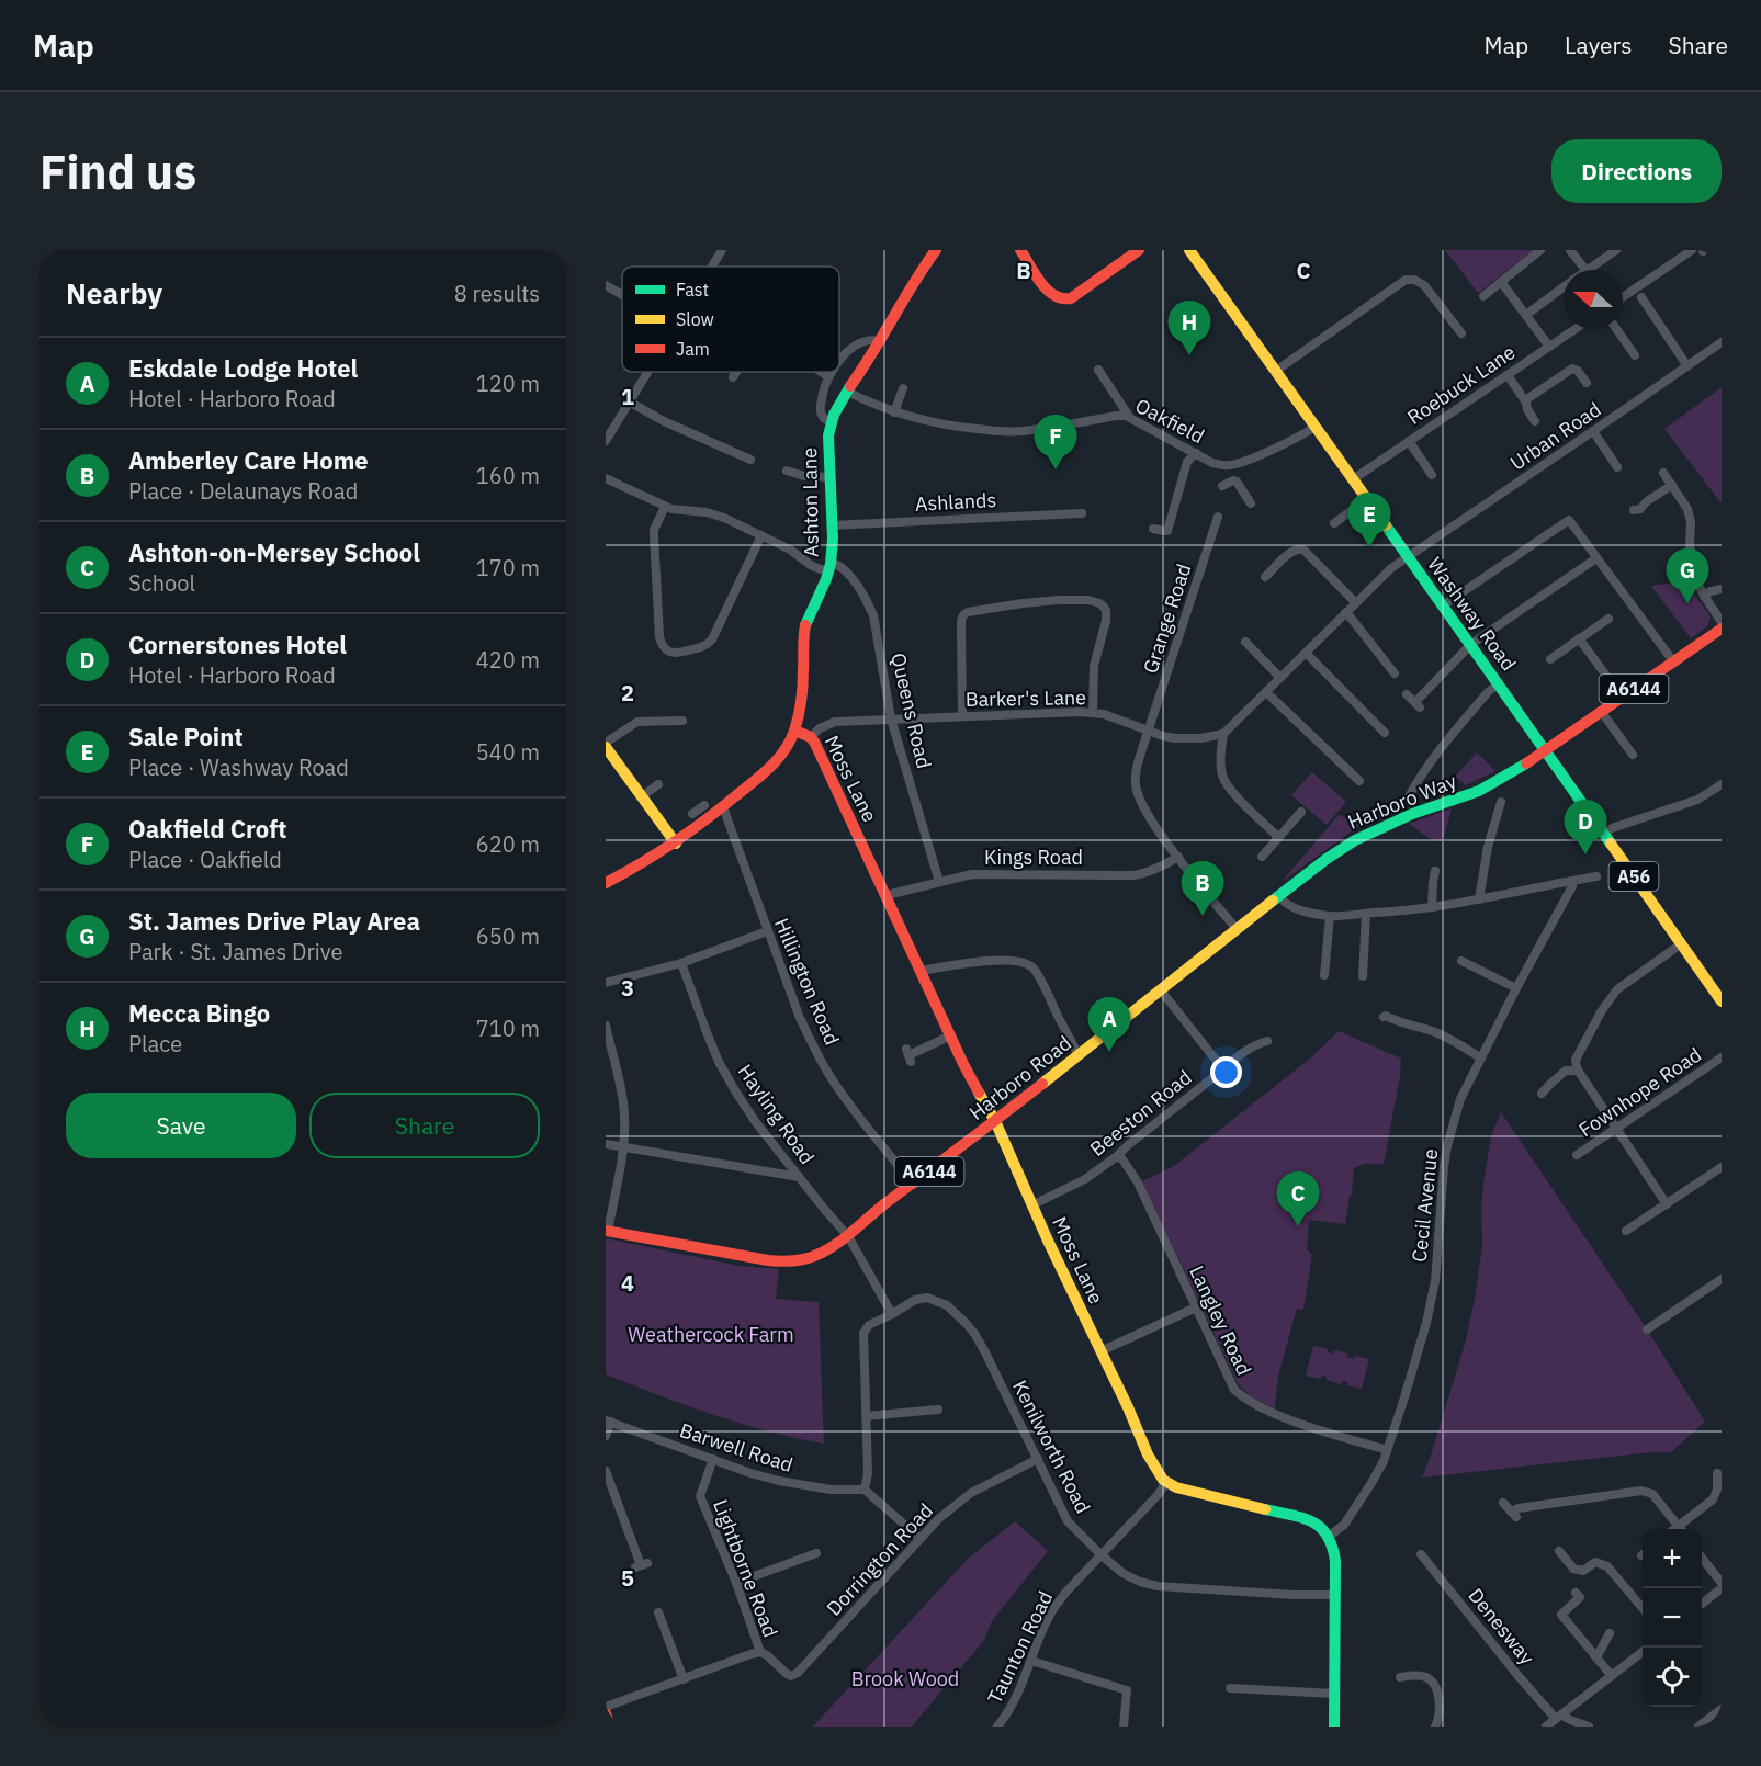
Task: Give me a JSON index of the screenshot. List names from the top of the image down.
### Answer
{
  "streets": {
    "main road": [
      "Ashton Lane",
      "Washway Road",
      "A6144",
      "Moss Lane",
      "Harboro Way",
      "A56",
      "Harboro Road"
    ],
    "street": [
      "Roebuck Lane",
      "Oakfield",
      "Urban Road",
      "Ashlands",
      "Grange Road",
      "Barker's Lane",
      "Queens Road",
      "Kings Road",
      "Hillington Road",
      "Fownhope Road",
      "Beeston Road",
      "Hayling Road",
      "Cecil Avenue",
      "Langley Road",
      "Kenilworth Road",
      "Barwell Road",
      "Dorrington Road",
      "Lightborne Road",
      "Denesway",
      "Taunton Road"
    ]
  },
  "crossings": [
    ["Roebuck Lane", "Washway Road"],
    ["Oakfield", "Ashton Lane"],
    ["Urban Road", "Washway Road"],
    ["Ashton Lane", "Ashlands"],
    ["Ashton Lane", "Queens Road"],
    ["Ashton Lane", "Moss Lane"],
    ["Ashton Lane", "Hillington Road"],
    ["Washway Road", "A6144"],
    ["Washway Road", "Harboro Way"],
    ["Grange Road", "Barker's Lane"],
    ["Grange Road", "Kings Road"],
    ["Grange Road", "Harboro Road"],
    ["A6144", "Harboro Way"],
    ["Barker's Lane", "Queens Road"],
    ["Barker's Lane", "Moss Lane"],
    ["Queens Road", "Kings Road"],
    ["Moss Lane", "Kings Road"],
    ["Moss Lane", "Harboro Road"],
    ["Moss Lane", "Beeston Road"],
    ["Moss Lane", "Taunton Road"],
    ["Harboro Way", "Harboro Road"],
    ["Hillington Road", "Harboro Road"],
    ["Harboro Road", "Hayling Road"],
    ["Beeston Road", "Langley Road"],
    ["Cecil Avenue", "Langley Road"],
    ["Kenilworth Road", "Dorrington Road"],
    ["Kenilworth Road", "Taunton Road"],
    ["Barwell Road", "Lightborne Road"],
    ["Dorrington Road", "Lightborne Road"]
  ],
  "parks": ["Weathercock Farm", "Brook Wood"],
  "legend": ["Fast", "Slow", "Jam"],
  "north": "left",
  "page": {
    "header": "Map",
    "nav": ["Map", "Layers", "Share"],
    "buttons": [
      "Directions",
      ["Save", "Share"]
    ],
    "title": "Find us",
    "heading": ["Nearby", "8 results"],
    "pins": [
      "H",
      "F",
      "E",
      "G",
      "D",
      "B",
      "A",
      "C"
    ],
    "list": [
      {
        "mark": "A",
        "name": "Eskdale Lodge Hotel",
        "note": "Hotel · Harboro Road",
        "value": "120 m"
      },
      {
        "mark": "B",
        "name": "Amberley Care Home",
        "note": "Place · Delaunays Road",
        "value": "160 m"
      },
      {
        "mark": "C",
        "name": "Ashton-on-Mersey School",
        "note": "School",
        "value": "170 m"
      },
      {
        "mark": "D",
        "name": "Cornerstones Hotel",
        "note": "Hotel · Harboro Road",
        "value": "420 m"
      },
      {
        "mark": "E",
        "name": "Sale Point",
        "note": "Place · Washway Road",
        "value": "540 m"
      },
      {
        "mark": "F",
        "name": "Oakfield Croft",
        "note": "Place · Oakfield",
        "value": "620 m"
      },
      {
        "mark": "G",
        "name": "St. James Drive Play Area",
        "note": "Park · St. James Drive",
        "value": "650 m"
      },
      {
        "mark": "H",
        "name": "Mecca Bingo",
        "note": "Place",
        "value": "710 m"
      }
    ],
    "map_buttons": ["+", "−"]
  },
  "grid": {
    "columns": ["B", "C"],
    "rows": [
      "1",
      "2",
      "3",
      "4",
      "5"
    ]
  }
}
